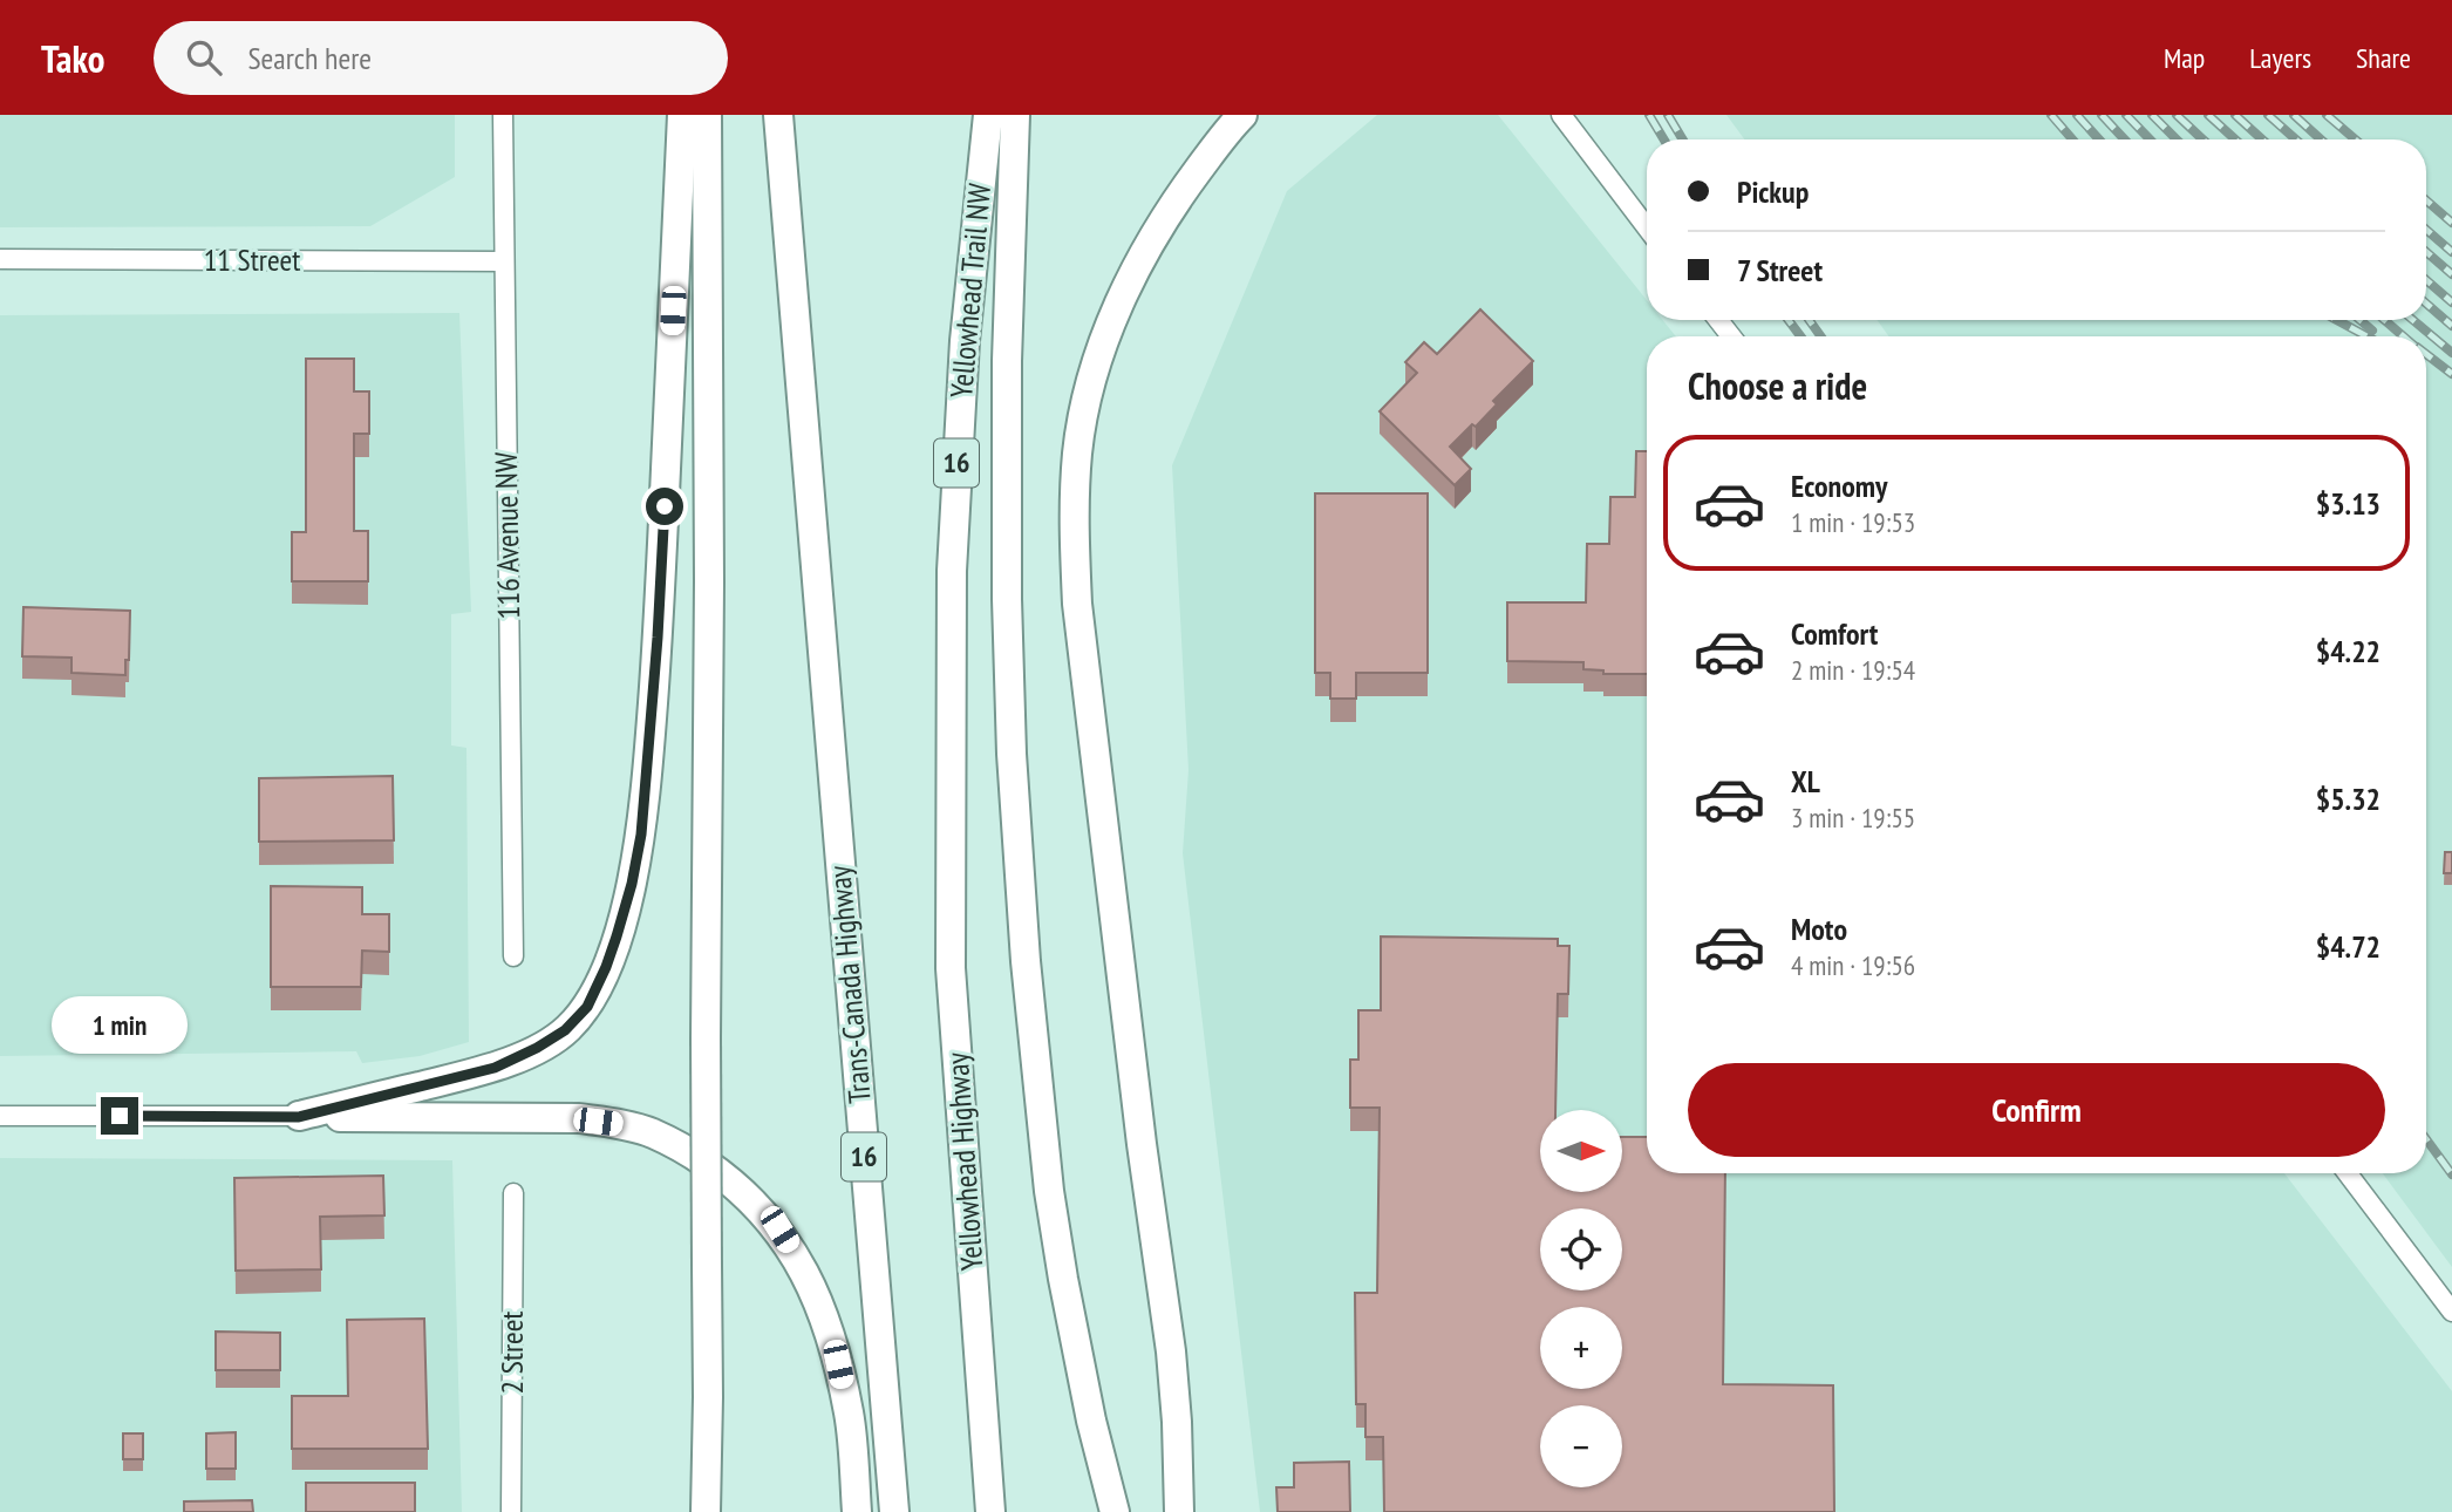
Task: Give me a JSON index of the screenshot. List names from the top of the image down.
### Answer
{
  "streets": {
    "highway": [
      "Yellowhead Trail NW",
      "16",
      "Trans-Canada Highway",
      "Yellowhead Highway"
    ],
    "street": ["11 Street", "116 Avenue NW", "2 Street"]
  },
  "crossings": [
    ["11 Street", "116 Avenue NW"],
    ["Yellowhead Trail NW", "Yellowhead Highway"]
  ],
  "north": "right",
  "page": {
    "header": "Tako",
    "search": "Search here",
    "nav": ["Map", "Layers", "Share"],
    "banner": ["Pickup", "7 Street"],
    "heading": "Choose a ride",
    "list": [
      {
        "name": "Economy",
        "note": "1 min · 19:53",
        "value": "$3.13"
      },
      {
        "name": "Comfort",
        "note": "2 min · 19:54",
        "value": "$4.22"
      },
      {
        "name": "XL",
        "note": "3 min · 19:55",
        "value": "$5.32"
      },
      {
        "name": "Moto",
        "note": "4 min · 19:56",
        "value": "$4.72"
      }
    ],
    "bubble": "1 min",
    "buttons": "Confirm",
    "map_buttons": ["+", "−"]
  }
}
